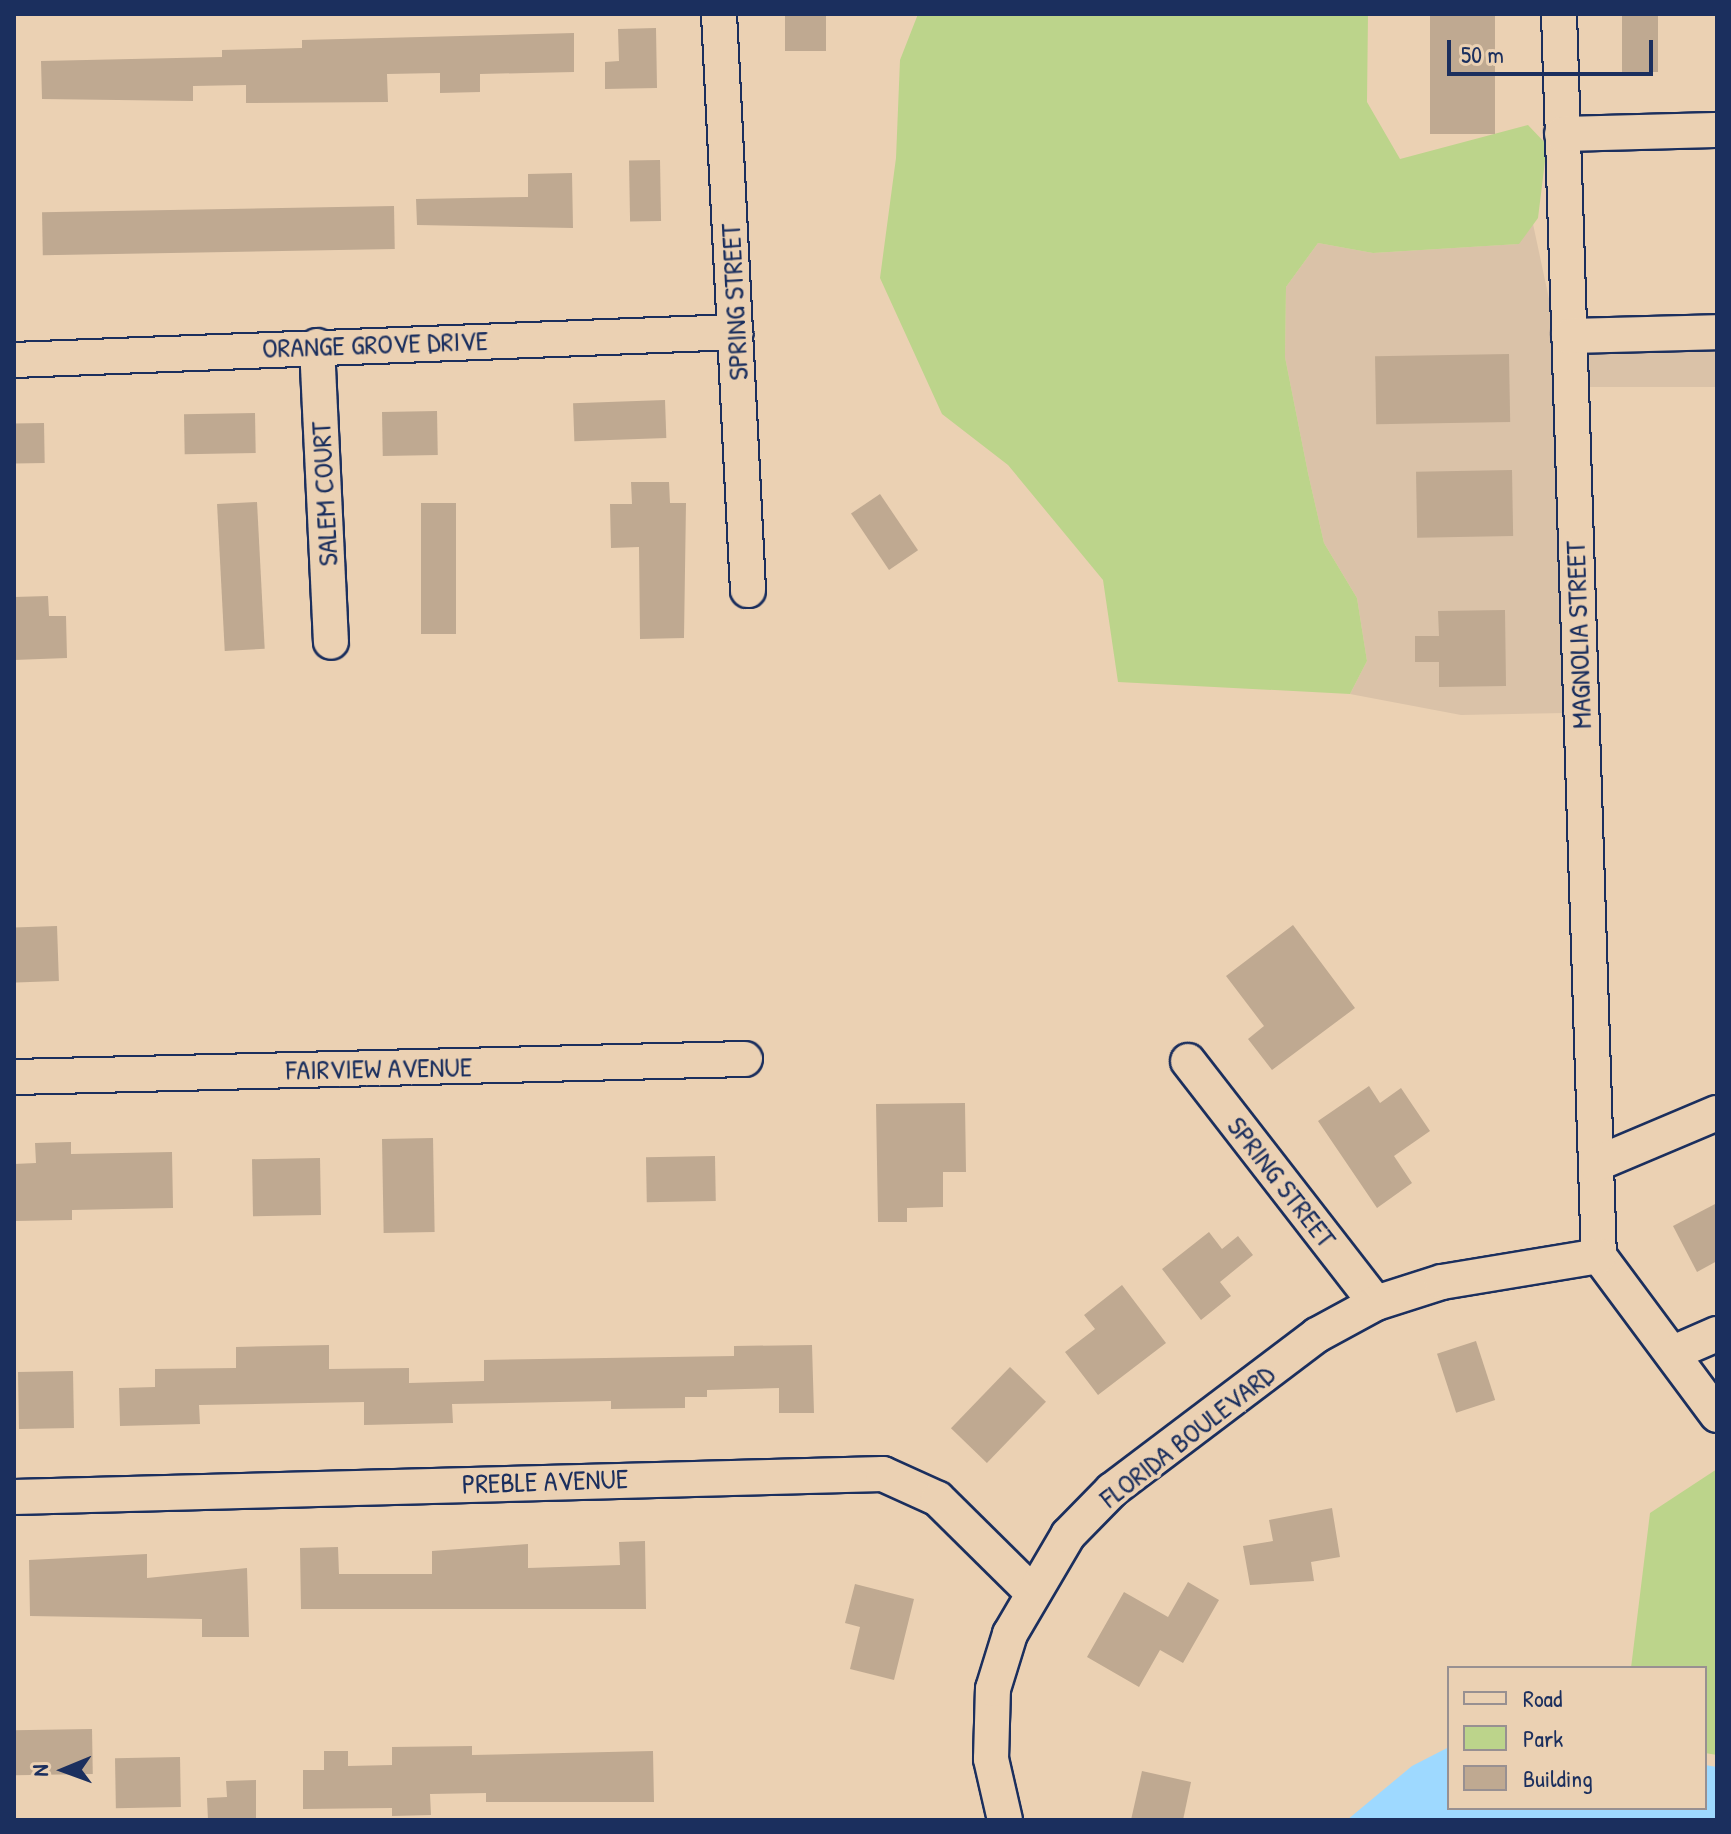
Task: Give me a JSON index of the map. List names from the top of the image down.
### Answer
{
  "streets": {
    "street": [
      "SPRING STREET",
      "ORANGE GROVE DRIVE",
      "SALEM COURT",
      "MAGNOLIA STREET",
      "FAIRVIEW AVENUE",
      "FLORIDA BOULEVARD",
      "PREBLE AVENUE"
    ]
  },
  "crossings": [
    ["SPRING STREET", "ORANGE GROVE DRIVE"],
    ["SPRING STREET", "FLORIDA BOULEVARD"],
    ["ORANGE GROVE DRIVE", "SALEM COURT"],
    ["MAGNOLIA STREET", "FLORIDA BOULEVARD"],
    ["FLORIDA BOULEVARD", "PREBLE AVENUE"]
  ],
  "legend": ["Road", "Park", "Building"],
  "scale_bar": "50 m",
  "north": "left"
}
